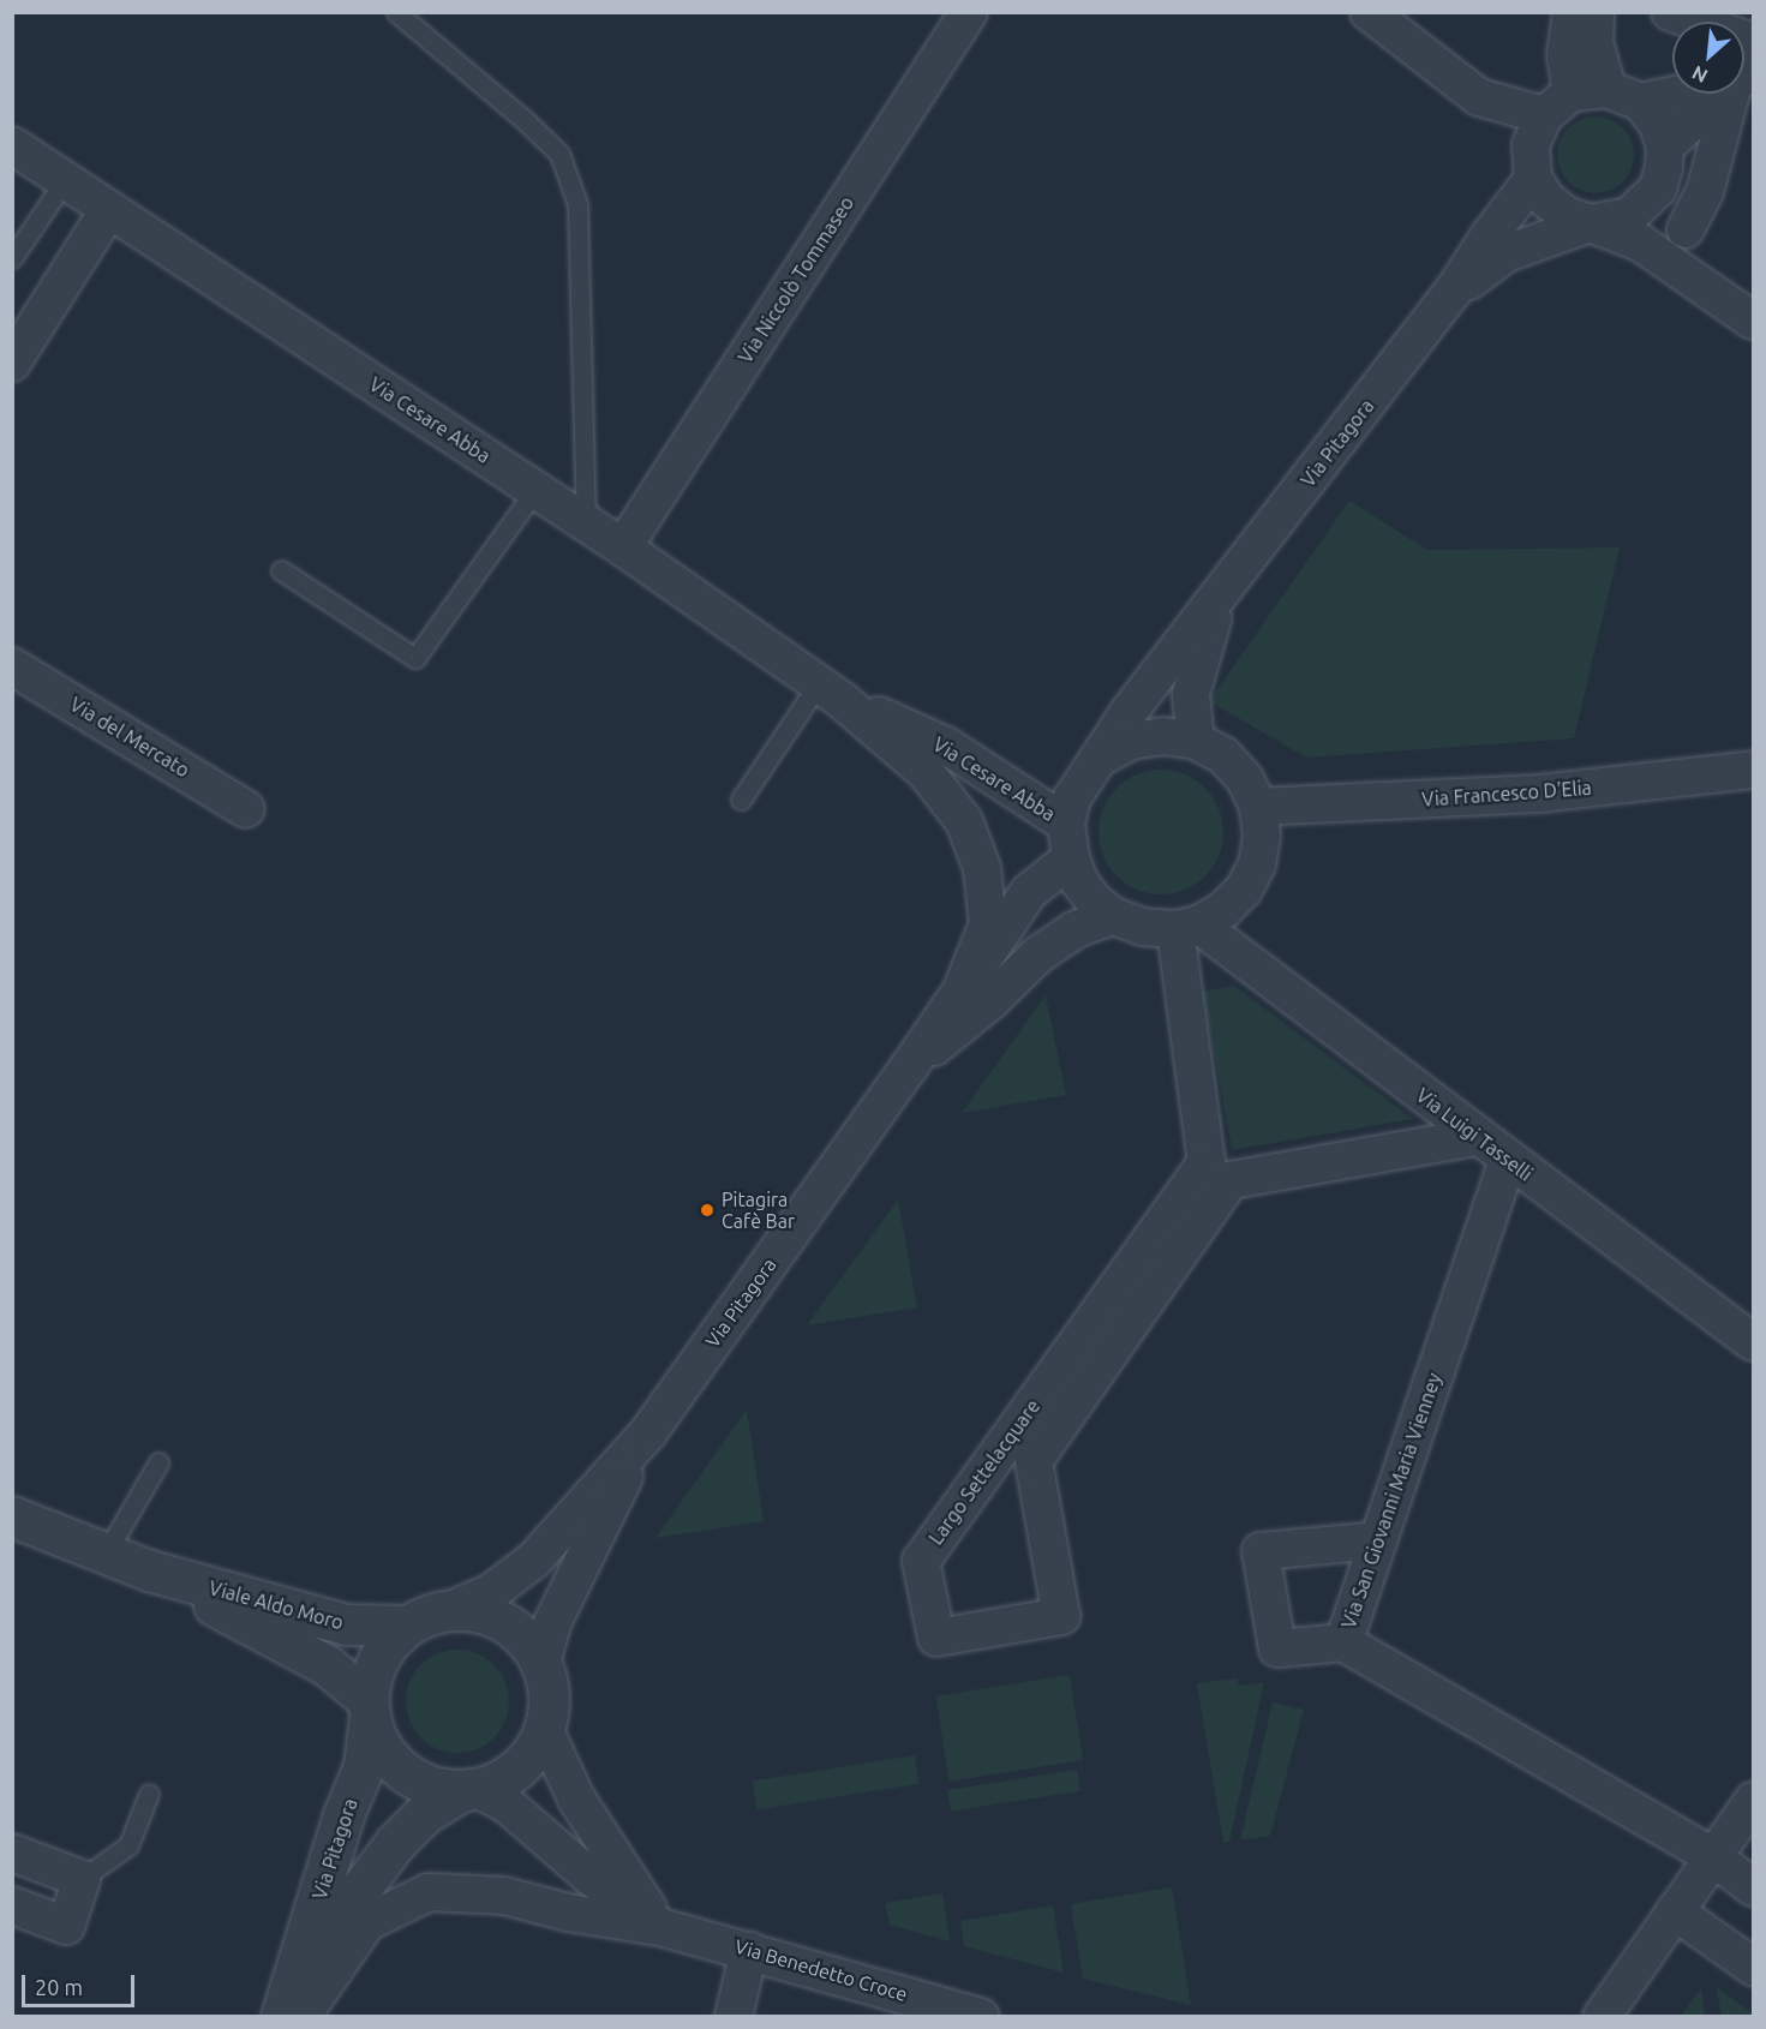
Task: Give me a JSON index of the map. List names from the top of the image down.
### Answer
{
  "streets": {
    "street": [
      "Via Niccolò Tommaseo",
      "Via Cesare Abba",
      "Via Pitagora",
      "Via del Mercato",
      "Via Francesco D'Elia",
      "Via Luigi Tasselli",
      "Largo Settelacquare",
      "Via San Giovanni Maria Vienney",
      "Viale Aldo Moro",
      "Via Benedetto Croce"
    ]
  },
  "crossings": [
    ["Via Niccolò Tommaseo", "Via Cesare Abba"],
    ["Via Cesare Abba", "Via Pitagora"],
    ["Via Cesare Abba", "Via Francesco D'Elia"],
    ["Via Cesare Abba", "Via Luigi Tasselli"],
    ["Via Pitagora", "Via Francesco D'Elia"],
    ["Via Pitagora", "Via Luigi Tasselli"],
    ["Via Pitagora", "Viale Aldo Moro"],
    ["Via Pitagora", "Via Benedetto Croce"],
    ["Via Francesco D'Elia", "Via Luigi Tasselli"],
    ["Via Luigi Tasselli", "Via San Giovanni Maria Vienney"],
    ["Viale Aldo Moro", "Via Benedetto Croce"]
  ],
  "places": ["Pitagira Cafè Bar"],
  "scale_bar": "20 m",
  "north": "bottom left"
}
